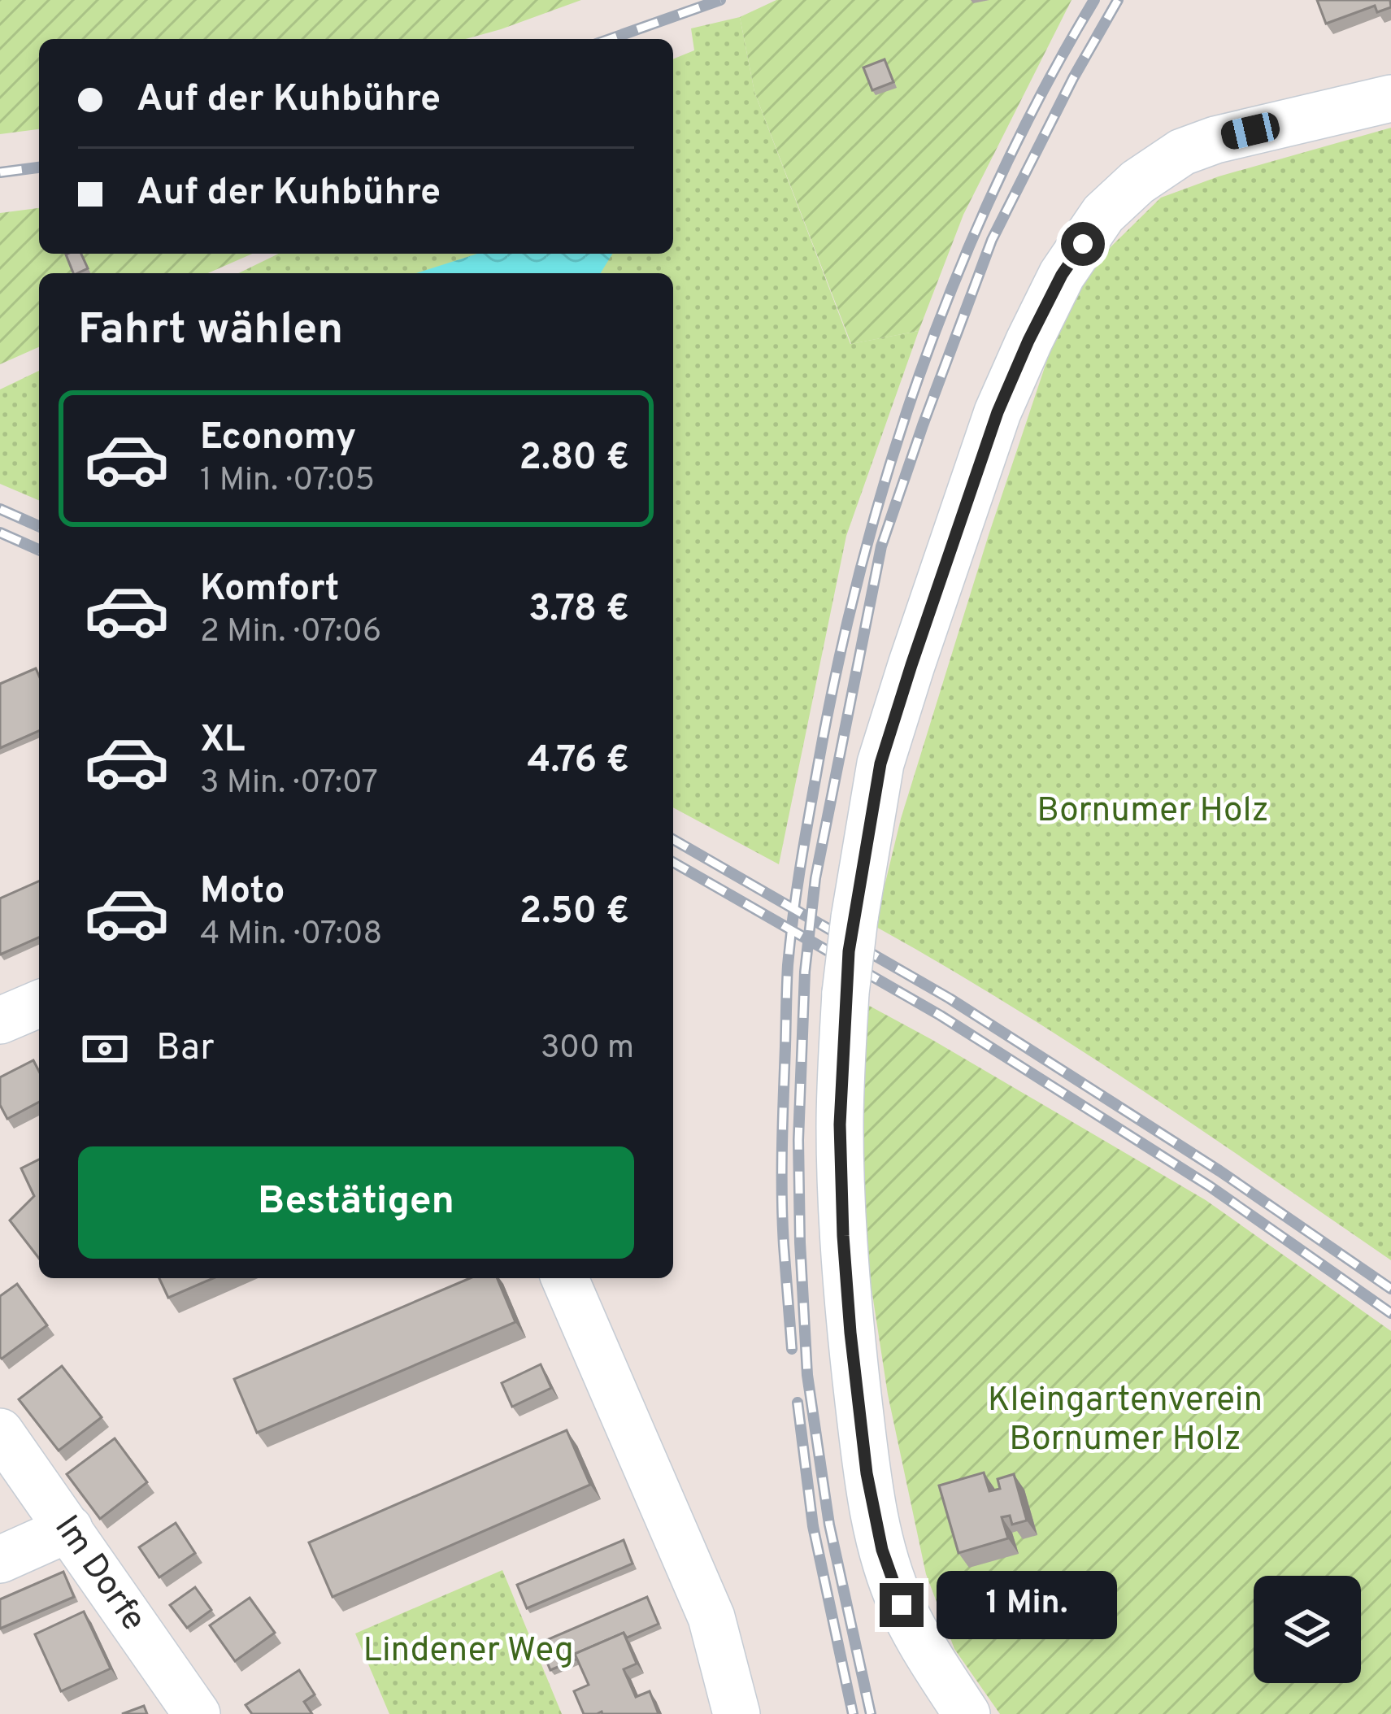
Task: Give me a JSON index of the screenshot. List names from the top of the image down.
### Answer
{
  "streets": {
    "street": ["Im Dorfe"]
  },
  "parks": ["Bornumer Holz", "Kleingartenverein Bornumer Holz", "Lindener Weg"],
  "page": {
    "banner": ["Auf der Kuhbühre", "Auf der Kuhbühre"],
    "heading": "Fahrt wählen",
    "list": [
      {
        "name": "Economy",
        "note": "1 Min. · 07:05",
        "value": "2.80 €"
      },
      {
        "name": "Komfort",
        "note": "2 Min. · 07:06",
        "value": "3.78 €"
      },
      {
        "name": "XL",
        "note": "3 Min. · 07:07",
        "value": "4.76 €"
      },
      {
        "name": "Moto",
        "note": "4 Min. · 07:08",
        "value": "2.50 €"
      }
    ],
    "pay": ["Bar", "300 m"],
    "buttons": "Bestätigen",
    "bubble": "1 Min."
  }
}
